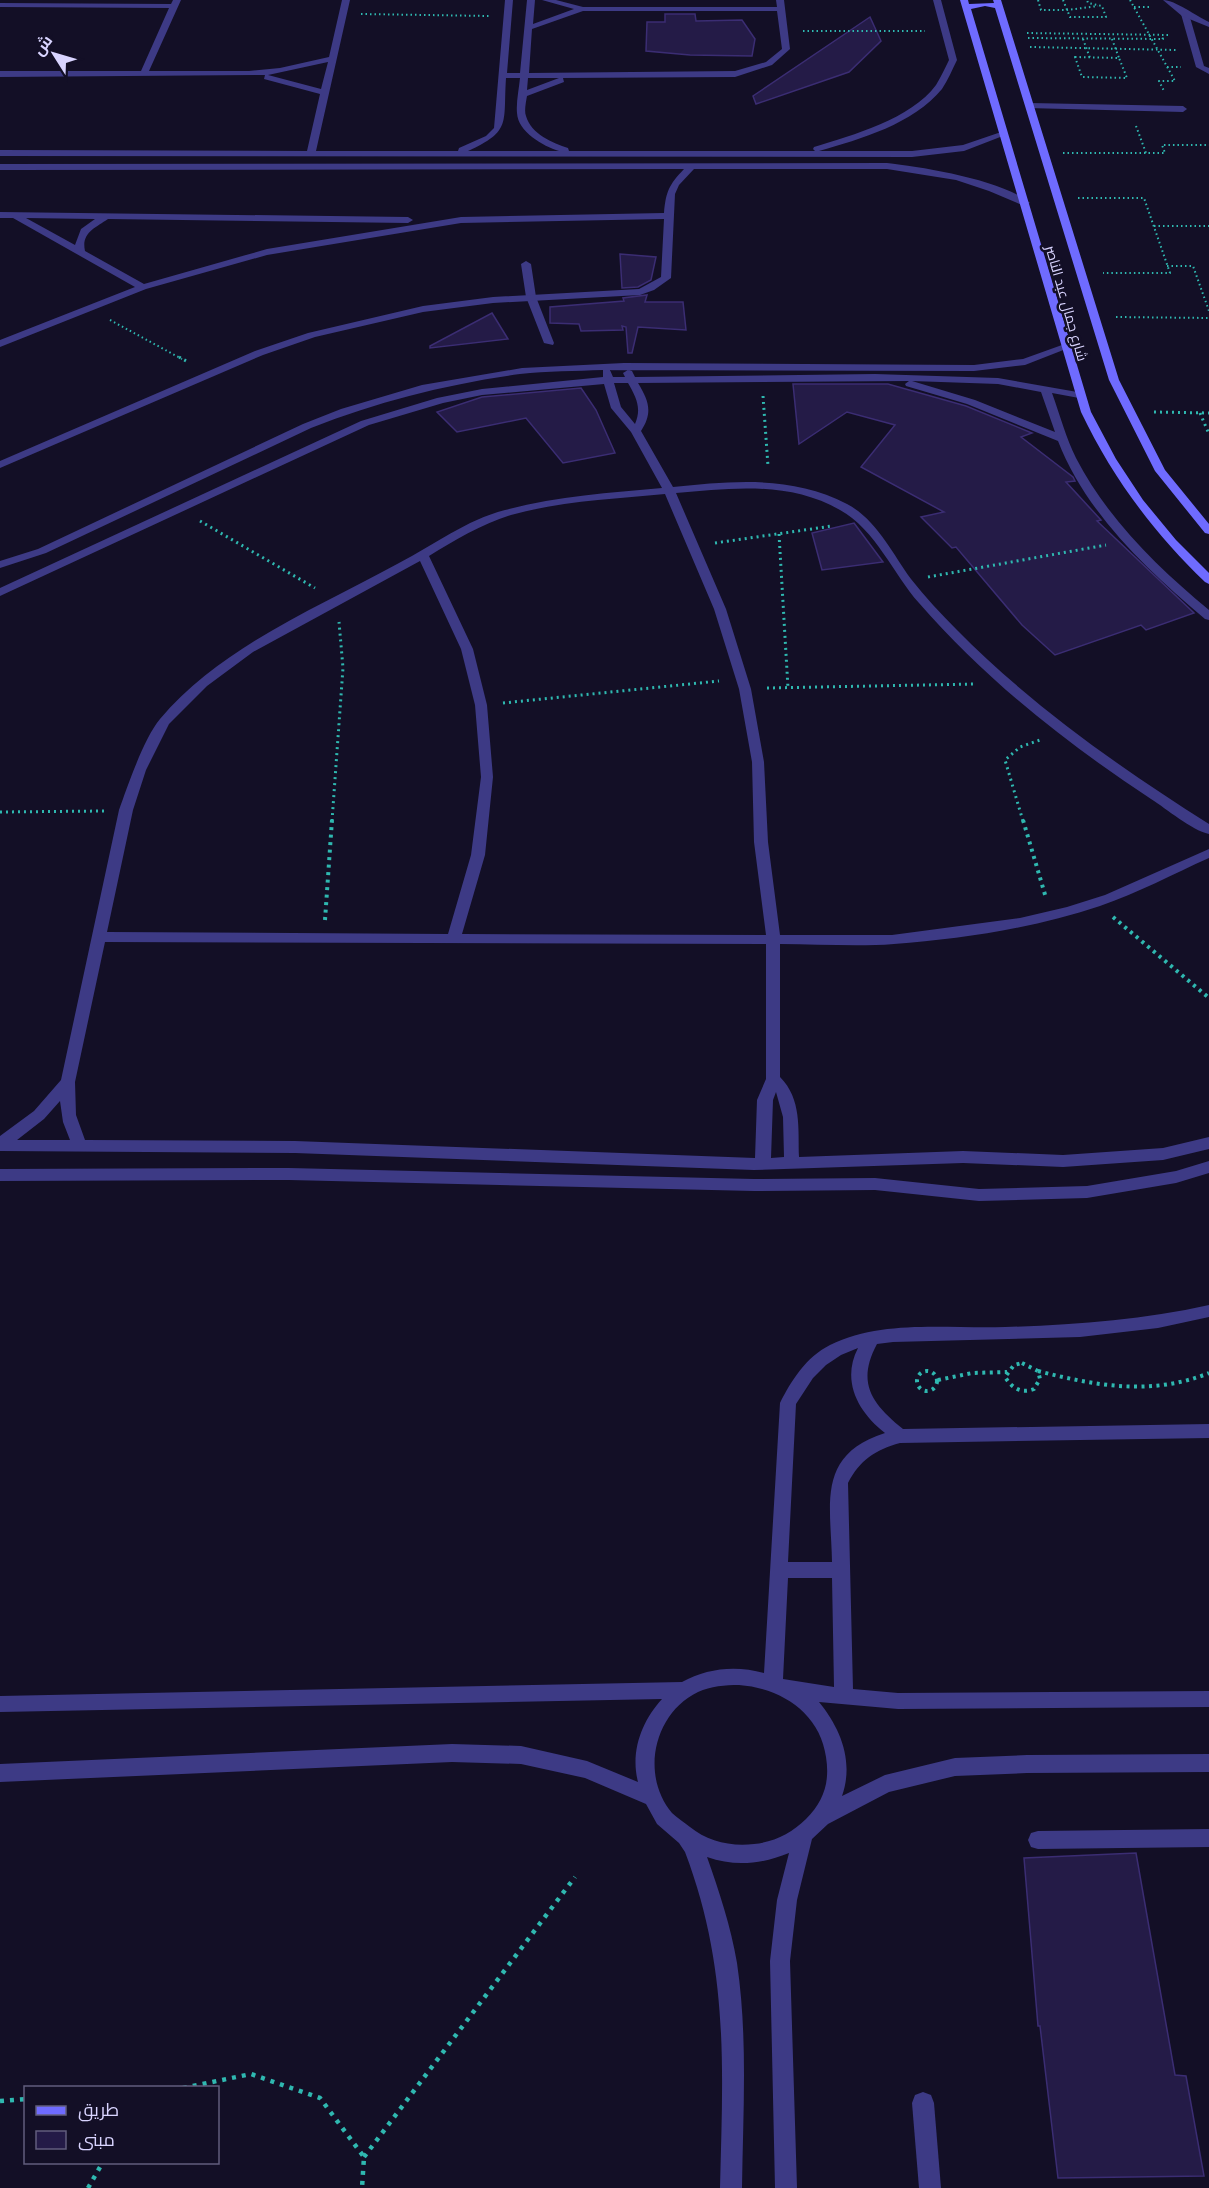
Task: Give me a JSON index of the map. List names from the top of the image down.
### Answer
{
  "streets": {
    "main road": ["شارع جمال عبد الناصر"]
  },
  "legend": ["طريق", "مبنى"],
  "north": "top left"
}
